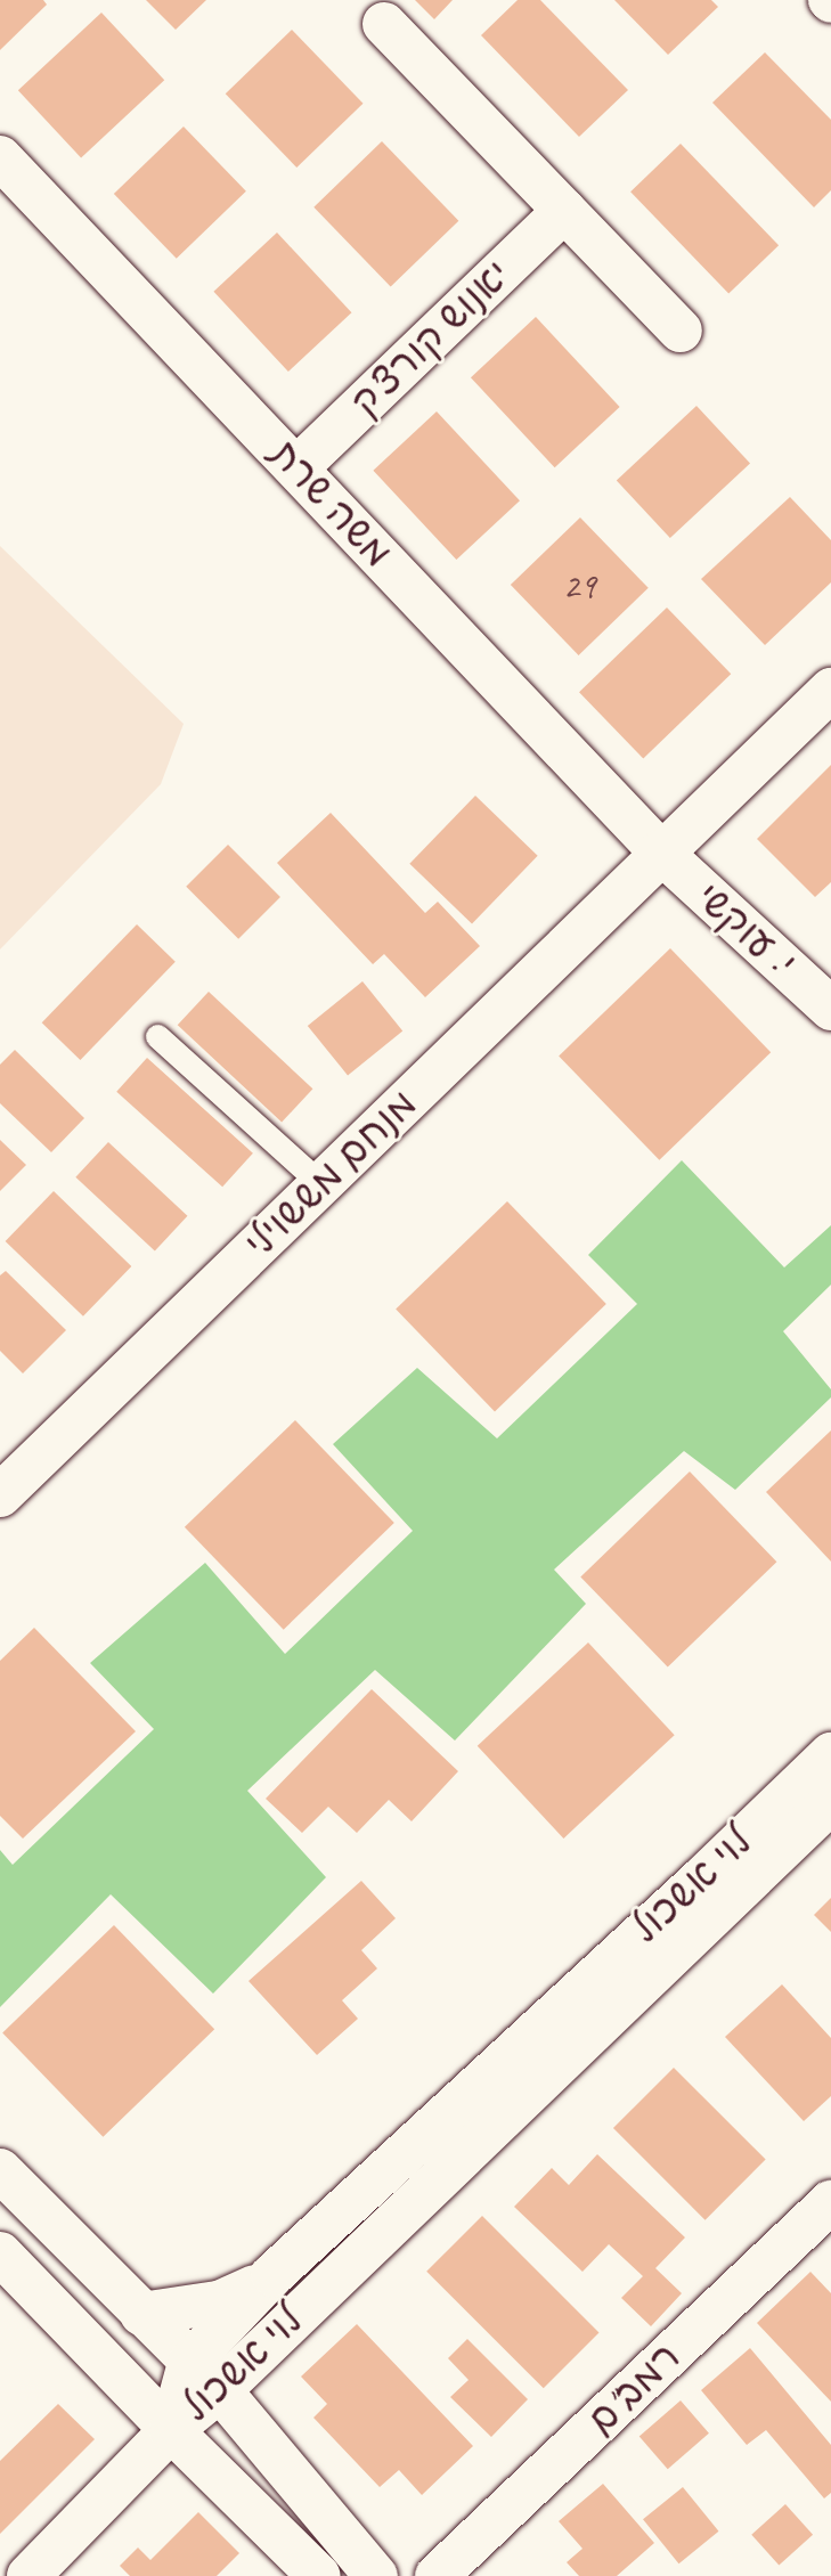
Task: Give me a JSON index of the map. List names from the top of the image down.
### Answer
{
  "streets": {
    "street": [
      "יאנוש קורצ'ק",
      "משה שרת",
      "י. עוקשי",
      "מנחם מששוילי",
      "לוי אשכול",
      "רמב\"ם"
    ]
  },
  "crossings": [
    ["יאנוש קורצ'ק", "משה שרת"],
    ["משה שרת", "י. עוקשי"],
    ["משה שרת", "מנחם מששוילי"],
    ["י. עוקשי", "מנחם מששוילי"]
  ],
  "house_numbers": ["29"]
}
